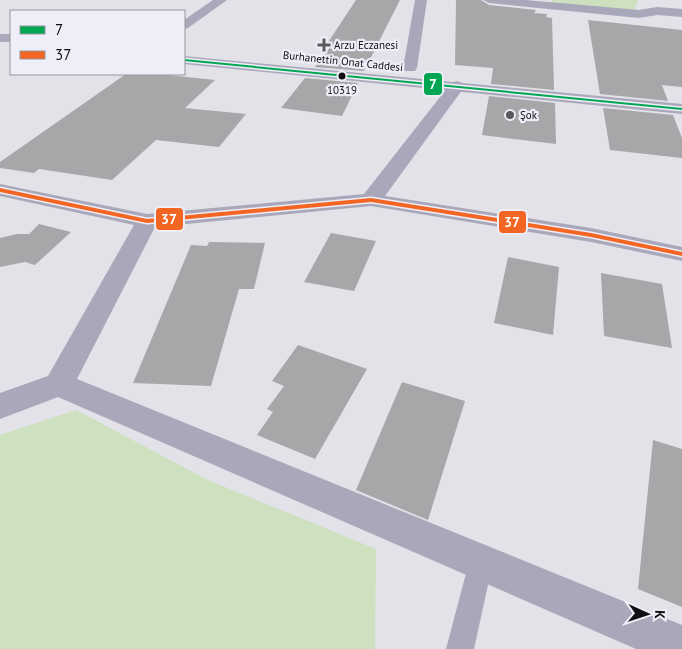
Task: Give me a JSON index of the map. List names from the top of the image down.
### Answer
{
  "streets": {
    "main road": ["Burhanettin Onat Caddesi"]
  },
  "places": {
    "health": ["Arzu Eczanesi"],
    "other": ["10319", "Şok"]
  },
  "lines": ["transit line 7", "transit line 37"],
  "legend": ["7", "37"],
  "north": "right"
}
